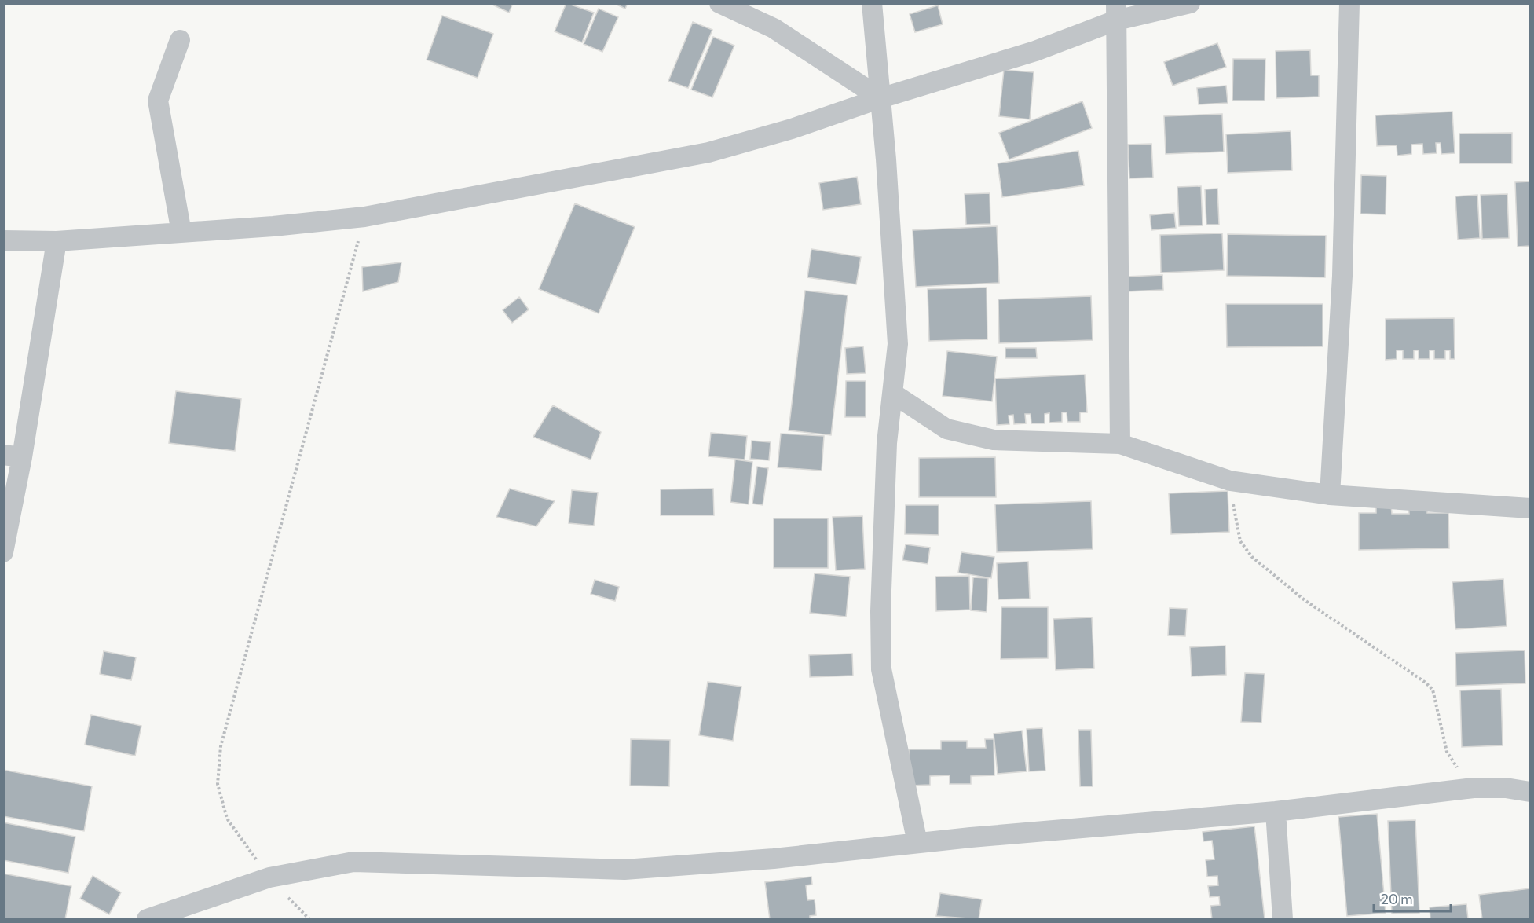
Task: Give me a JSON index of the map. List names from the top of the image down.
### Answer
{
  "scale_bar": "20 m"
}
